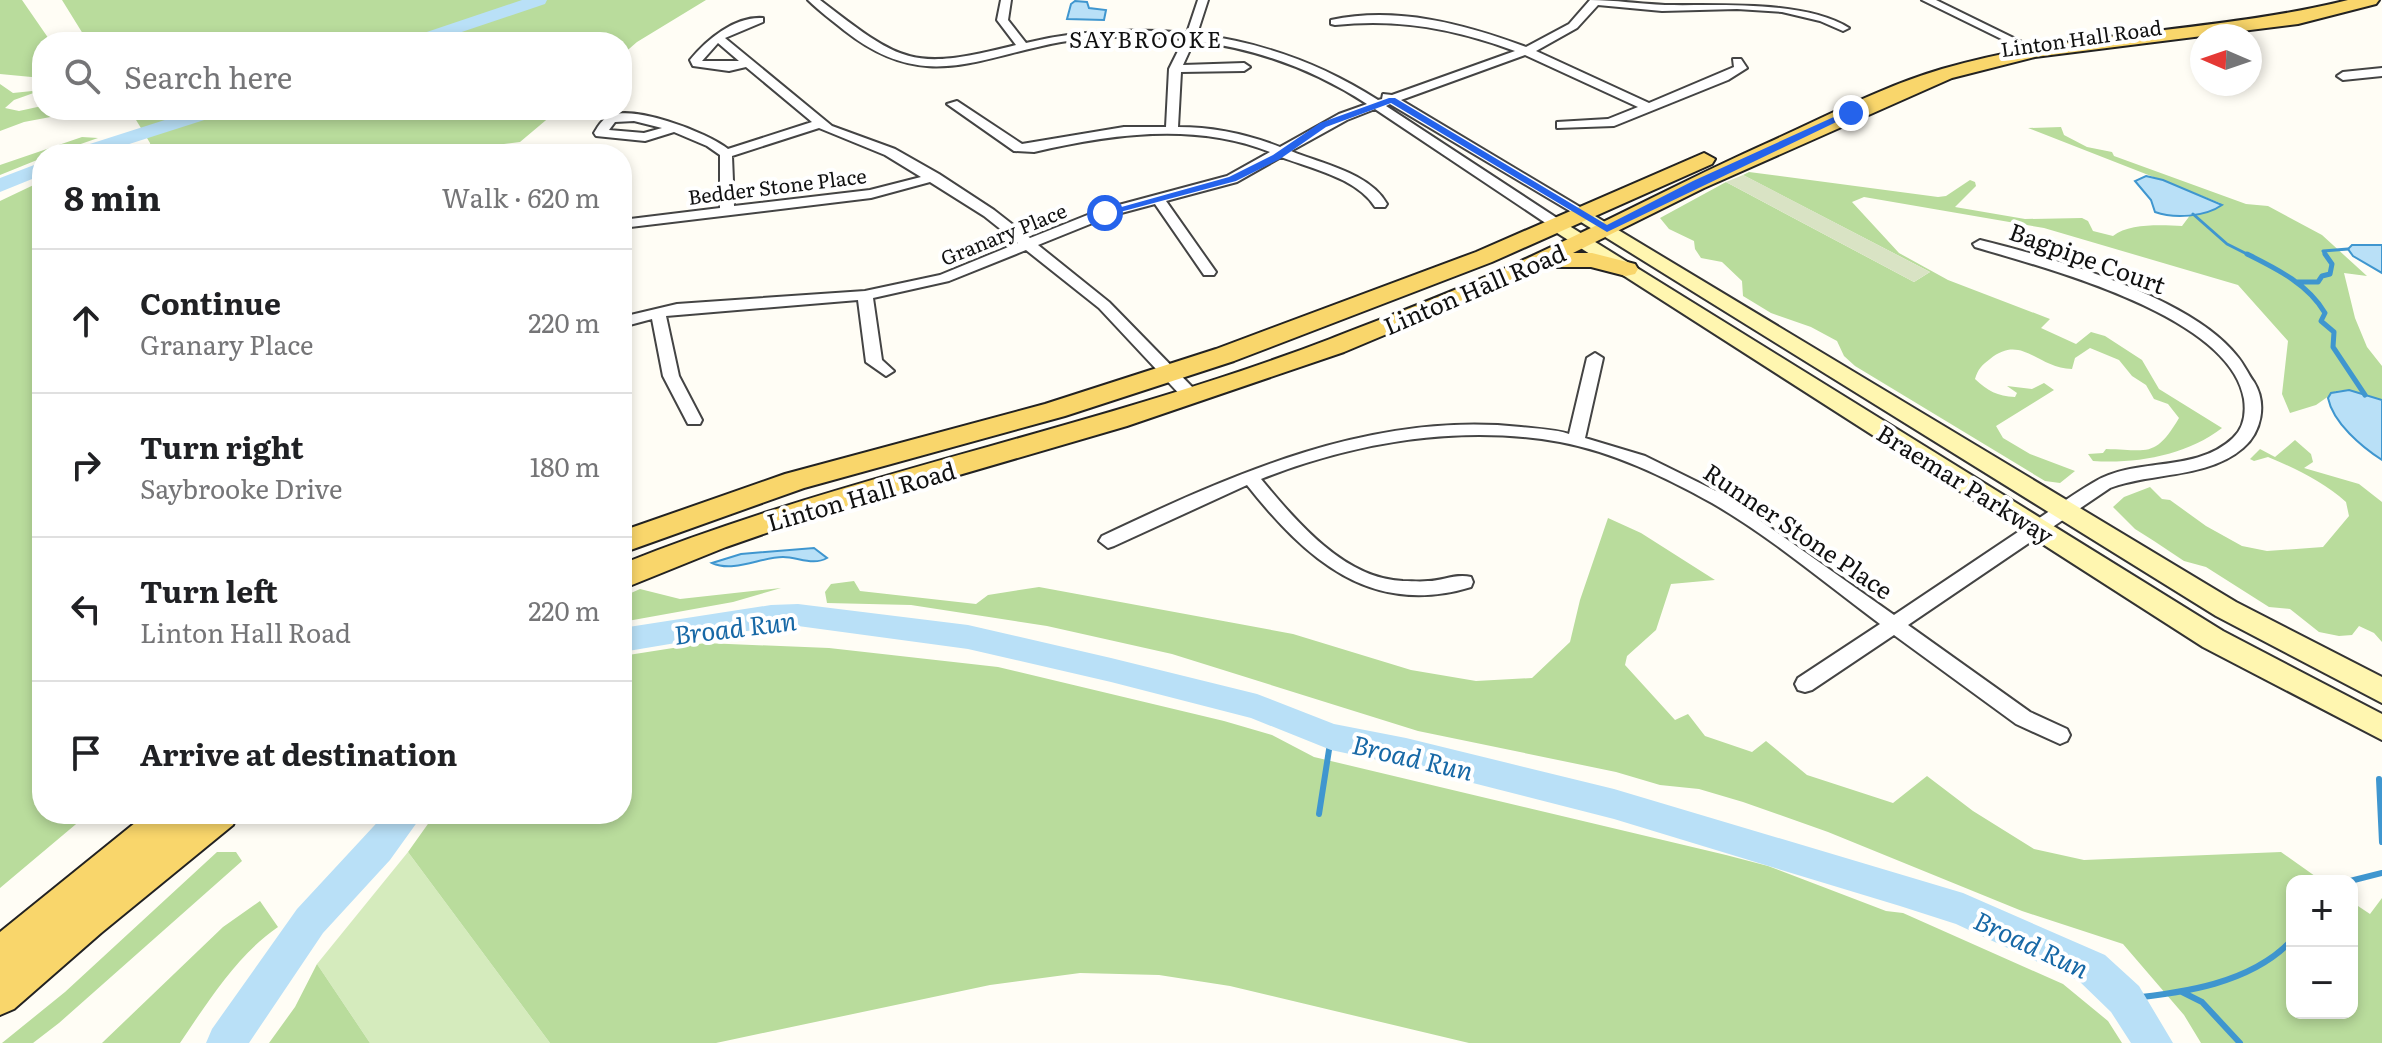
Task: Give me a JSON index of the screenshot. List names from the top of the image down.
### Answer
{
  "streets": {
    "main road": ["Linton Hall Road"],
    "street": [
      "Bedder Stone Place",
      "Granary Place",
      "Bagpipe Court",
      "Braemar Parkway",
      "Runner Stone Place"
    ]
  },
  "crossings": [
    ["Linton Hall Road", "Braemar Parkway"],
    ["Bagpipe Court", "Braemar Parkway"],
    ["Bagpipe Court", "Runner Stone Place"]
  ],
  "districts": ["SAYBROOKE"],
  "water": ["Broad Run"],
  "north": "left",
  "page": {
    "search": "Search here",
    "heading": ["8 min", "Walk · 620 m"],
    "list": [
      ["Continue", "Granary Place", "220 m"],
      ["Turn right", "Saybrooke Drive", "180 m"],
      ["Turn left", "Linton Hall Road", "220 m"],
      "Arrive at destination"
    ],
    "map_buttons": ["+", "−"]
  }
}
